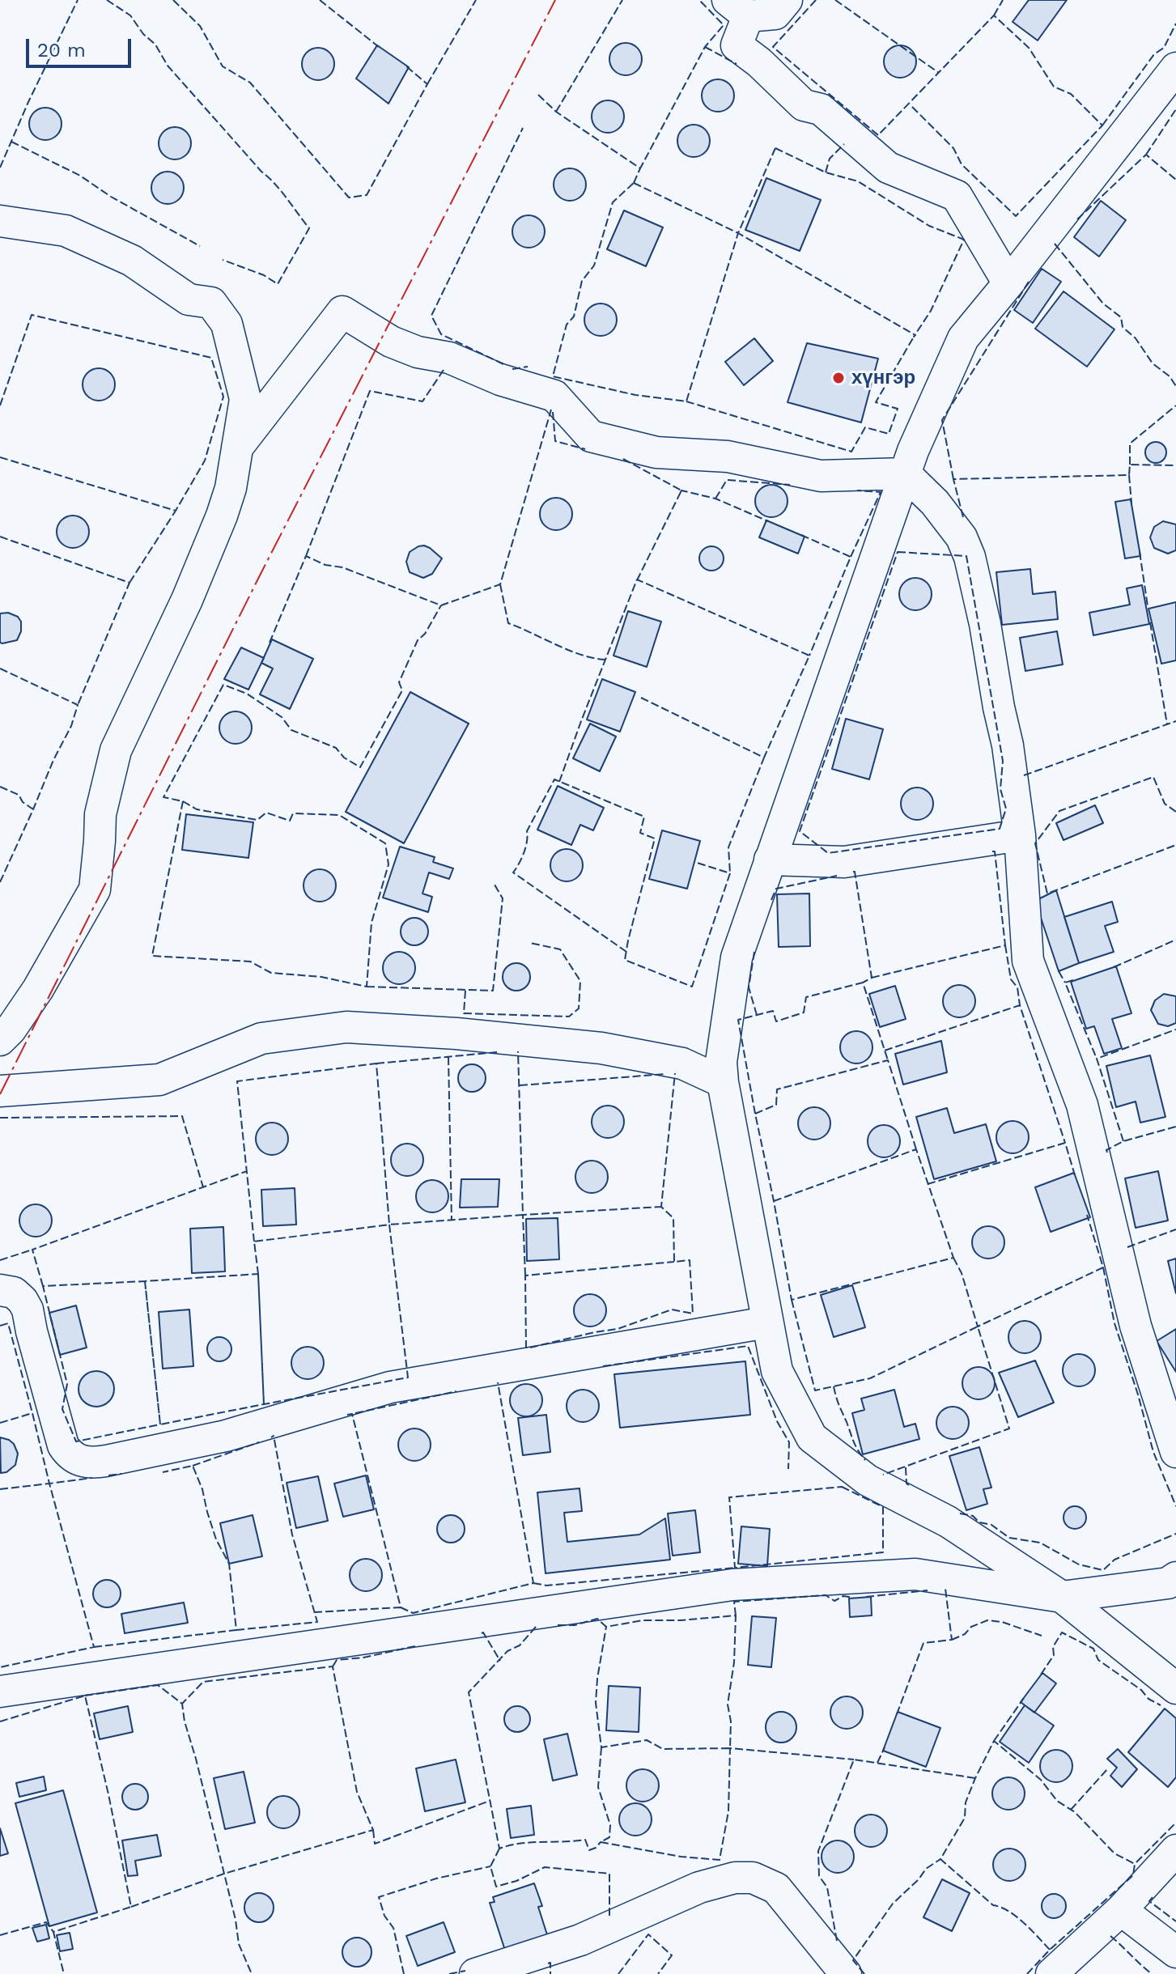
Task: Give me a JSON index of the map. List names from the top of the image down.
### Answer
{
  "places": ["хүнгэр"],
  "scale_bar": "20 m"
}
